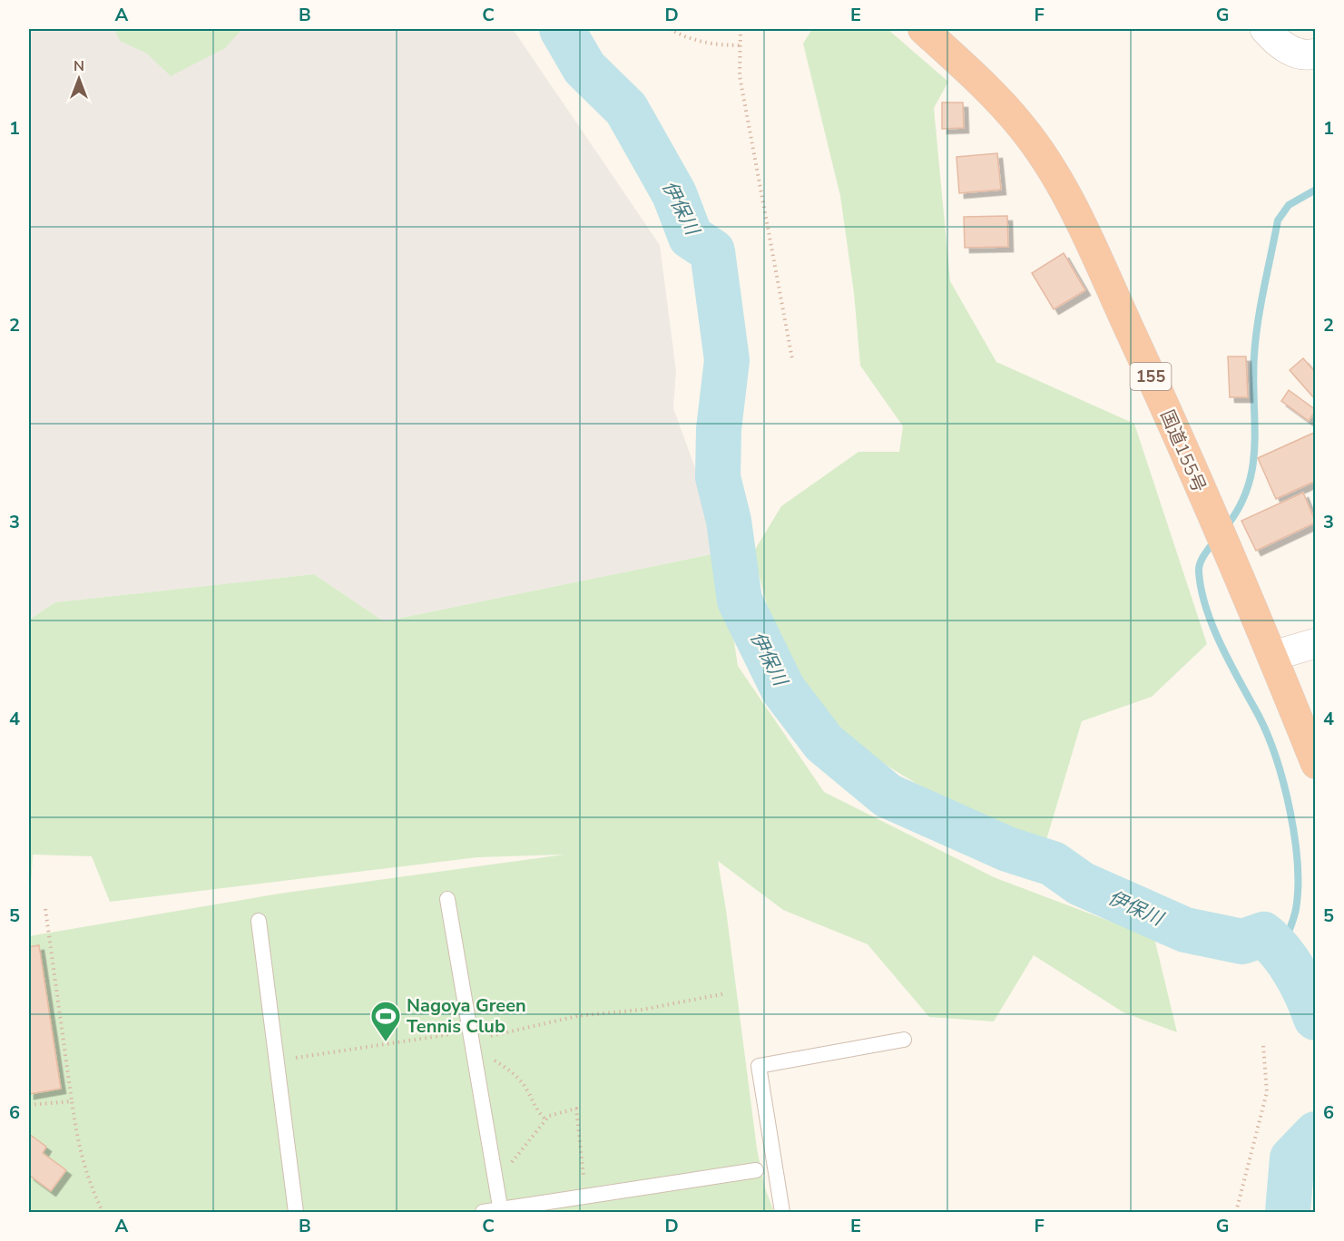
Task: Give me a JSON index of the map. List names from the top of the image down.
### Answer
{
  "streets": {
    "highway": ["155", "国道155号"]
  },
  "water": ["伊保川"],
  "places": {
    "sports": ["Nagoya Green Tennis Club"]
  },
  "north": "top",
  "grid": {
    "columns": [
      "A",
      "B",
      "C",
      "D",
      "E",
      "F",
      "G"
    ],
    "rows": [
      "1",
      "2",
      "3",
      "4",
      "5",
      "6"
    ]
  }
}
